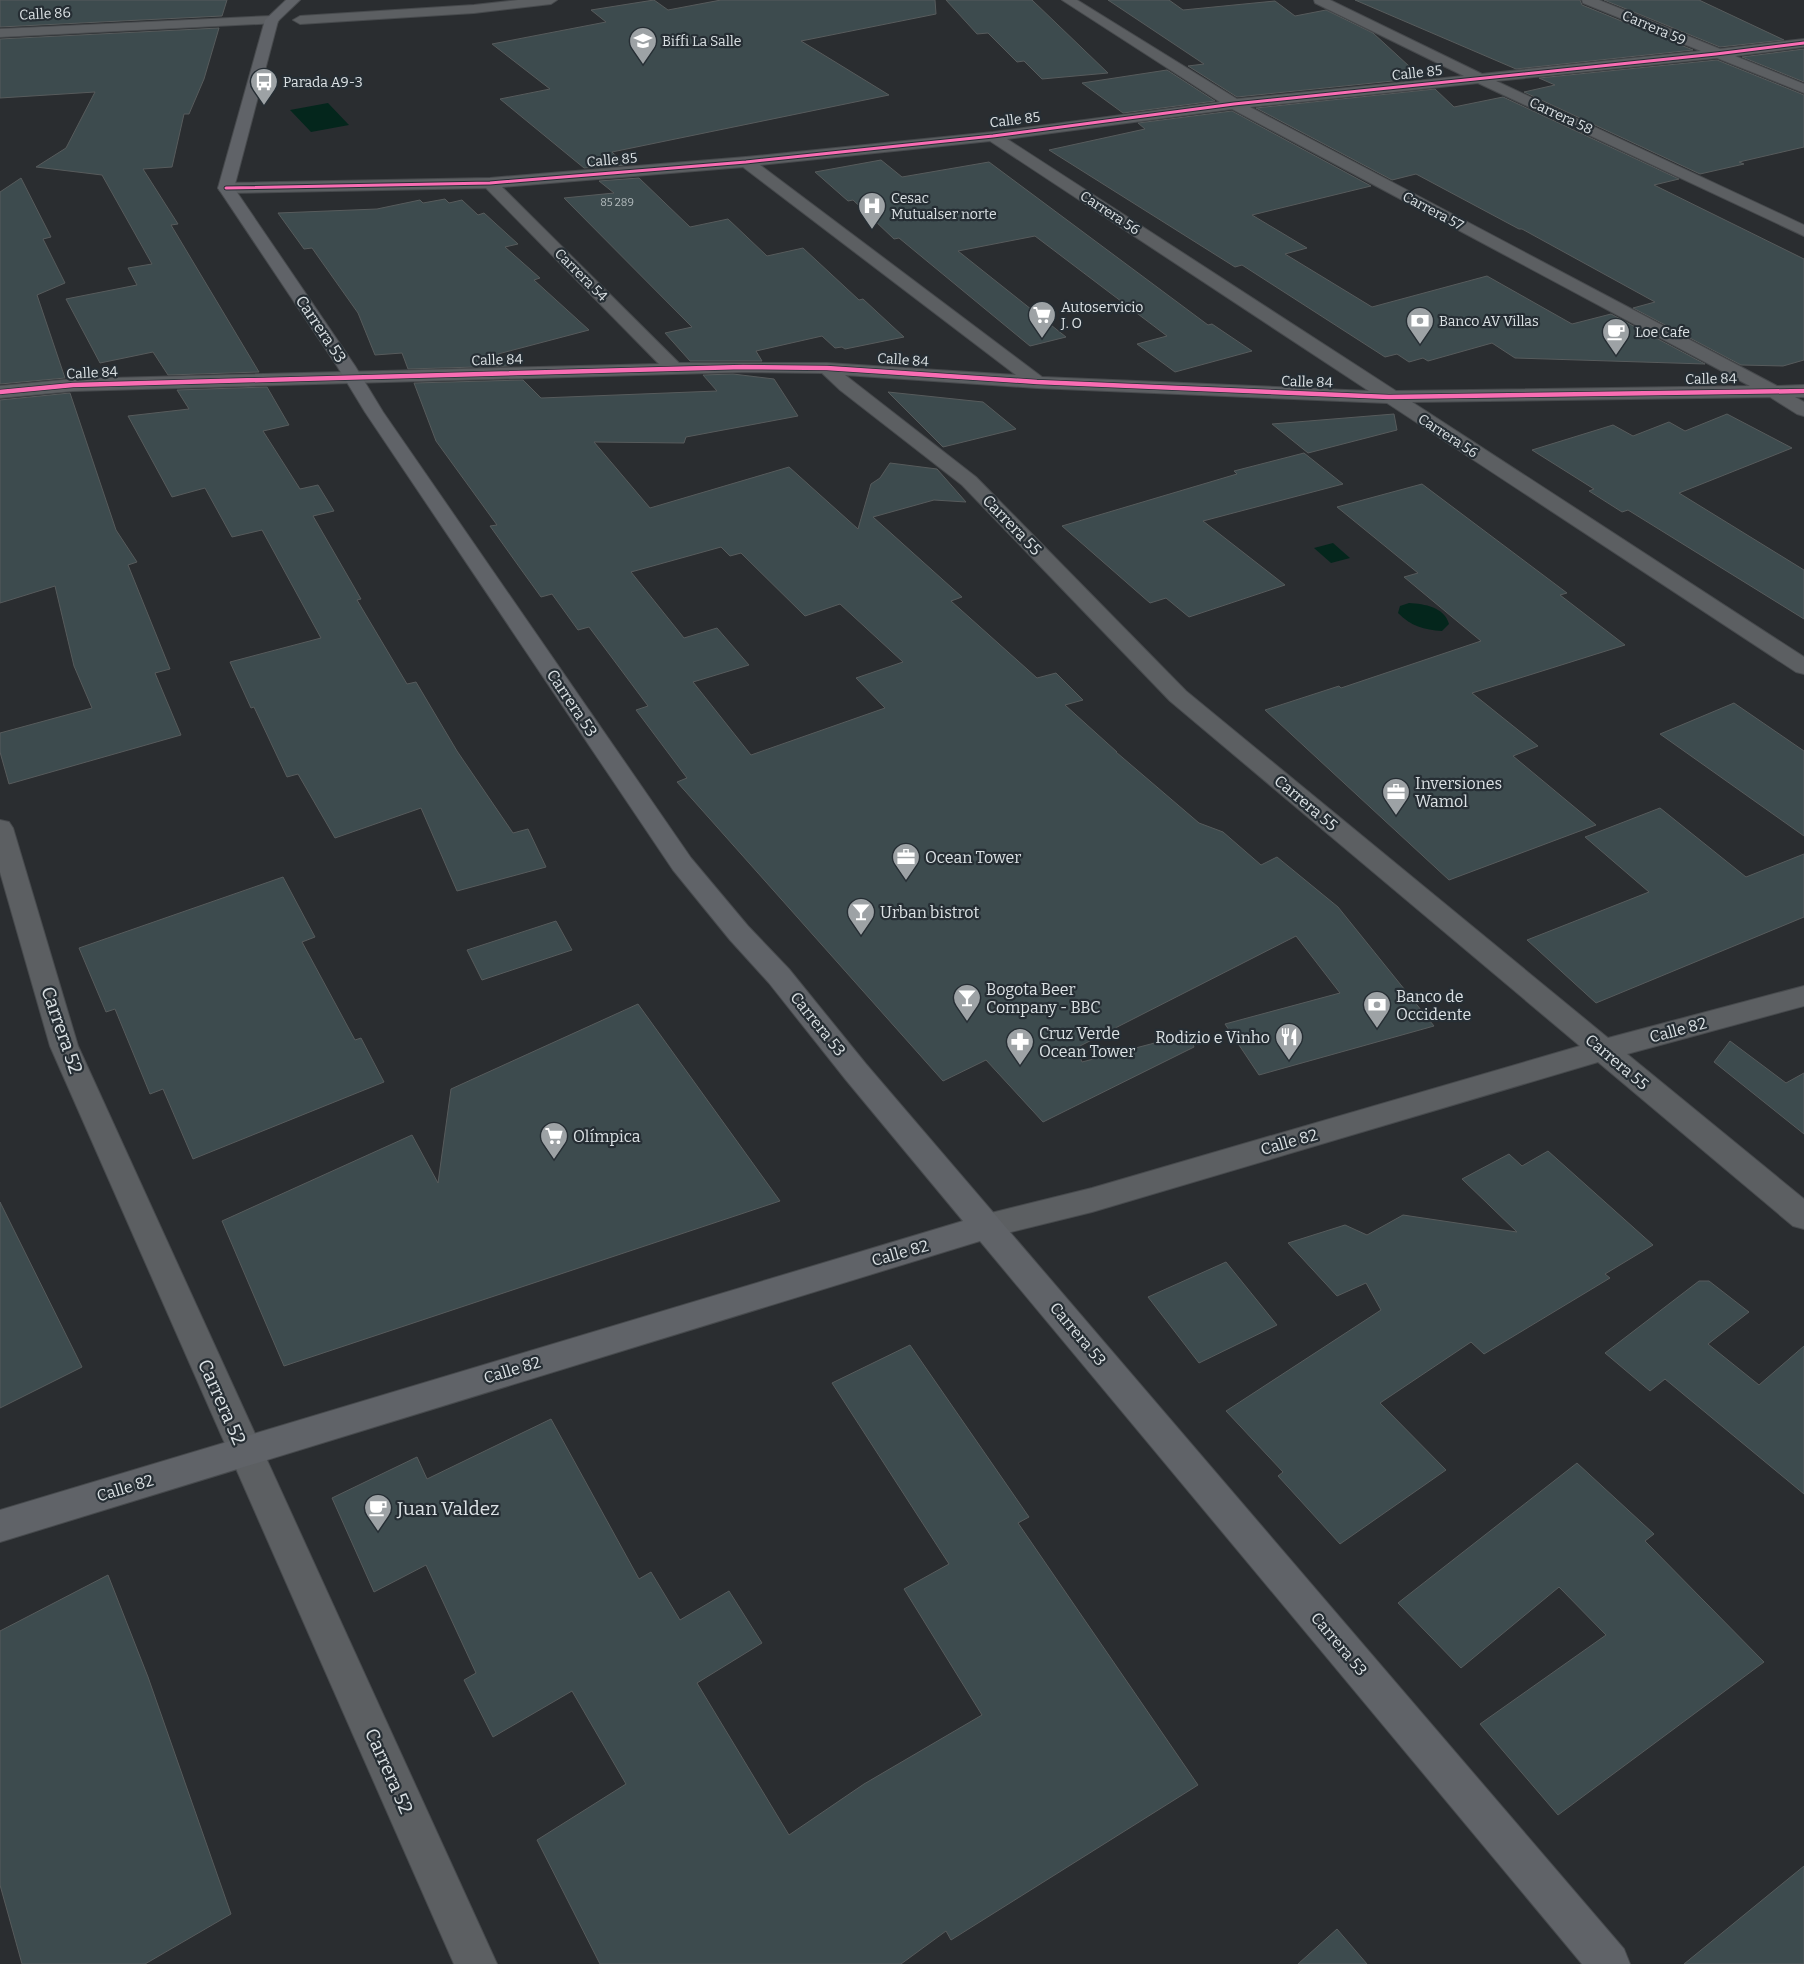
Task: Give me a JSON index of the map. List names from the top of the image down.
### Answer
{
  "streets": {
    "main road": ["Carrera 53", "Calle 82"],
    "street": [
      "Calle 86",
      "Carrera 59",
      "Calle 85",
      "Carrera 58",
      "Carrera 57",
      "Carrera 56",
      "Carrera 54",
      "Calle 84",
      "Carrera 55",
      "Carrera 52"
    ]
  },
  "crossings": [
    ["Carrera 59", "Calle 85"],
    ["Calle 85", "Carrera 58"],
    ["Calle 85", "Carrera 57"],
    ["Calle 85", "Carrera 56"],
    ["Calle 85", "Carrera 54"],
    ["Calle 85", "Carrera 53"],
    ["Carrera 57", "Calle 84"],
    ["Carrera 56", "Calle 84"],
    ["Carrera 54", "Calle 84"],
    ["Carrera 53", "Calle 84"],
    ["Carrera 53", "Calle 82"],
    ["Calle 84", "Carrera 55"],
    ["Carrera 55", "Calle 82"],
    ["Carrera 52", "Calle 82"]
  ],
  "places": {
    "school or university": ["Biffi La Salle"],
    "bus stop": ["Parada A9-3"],
    "hospital": ["Cesac Mutualser norte"],
    "supermarket": ["Autoservicio J. O", "Olímpica"],
    "bank": ["Banco AV Villas", "Banco de Occidente"],
    "cafe": ["Loe Cafe", "Juan Valdez"],
    "office": ["Inversiones Wamol", "Ocean Tower"],
    "bar": ["Urban bistrot", "Bogota Beer Company - BBC"],
    "restaurant": ["Rodizio e Vinho"],
    "pharmacy": ["Cruz Verde Ocean Tower"]
  },
  "house_numbers": ["85 289"]
}
